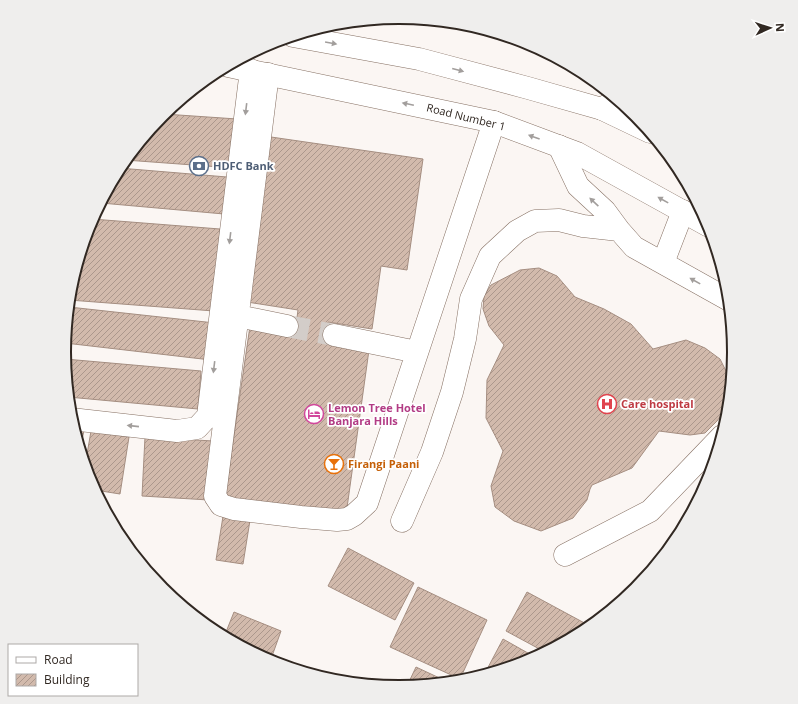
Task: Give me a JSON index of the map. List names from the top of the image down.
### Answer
{
  "streets": {
    "main road": ["Road Number 1"]
  },
  "places": {
    "bank": ["HDFC Bank"],
    "hospital": ["Care hospital"],
    "hotel": ["Lemon Tree Hotel Banjara Hills"],
    "bar": ["Firangi Paani"]
  },
  "legend": ["Road", "Building"],
  "north": "right"
}
